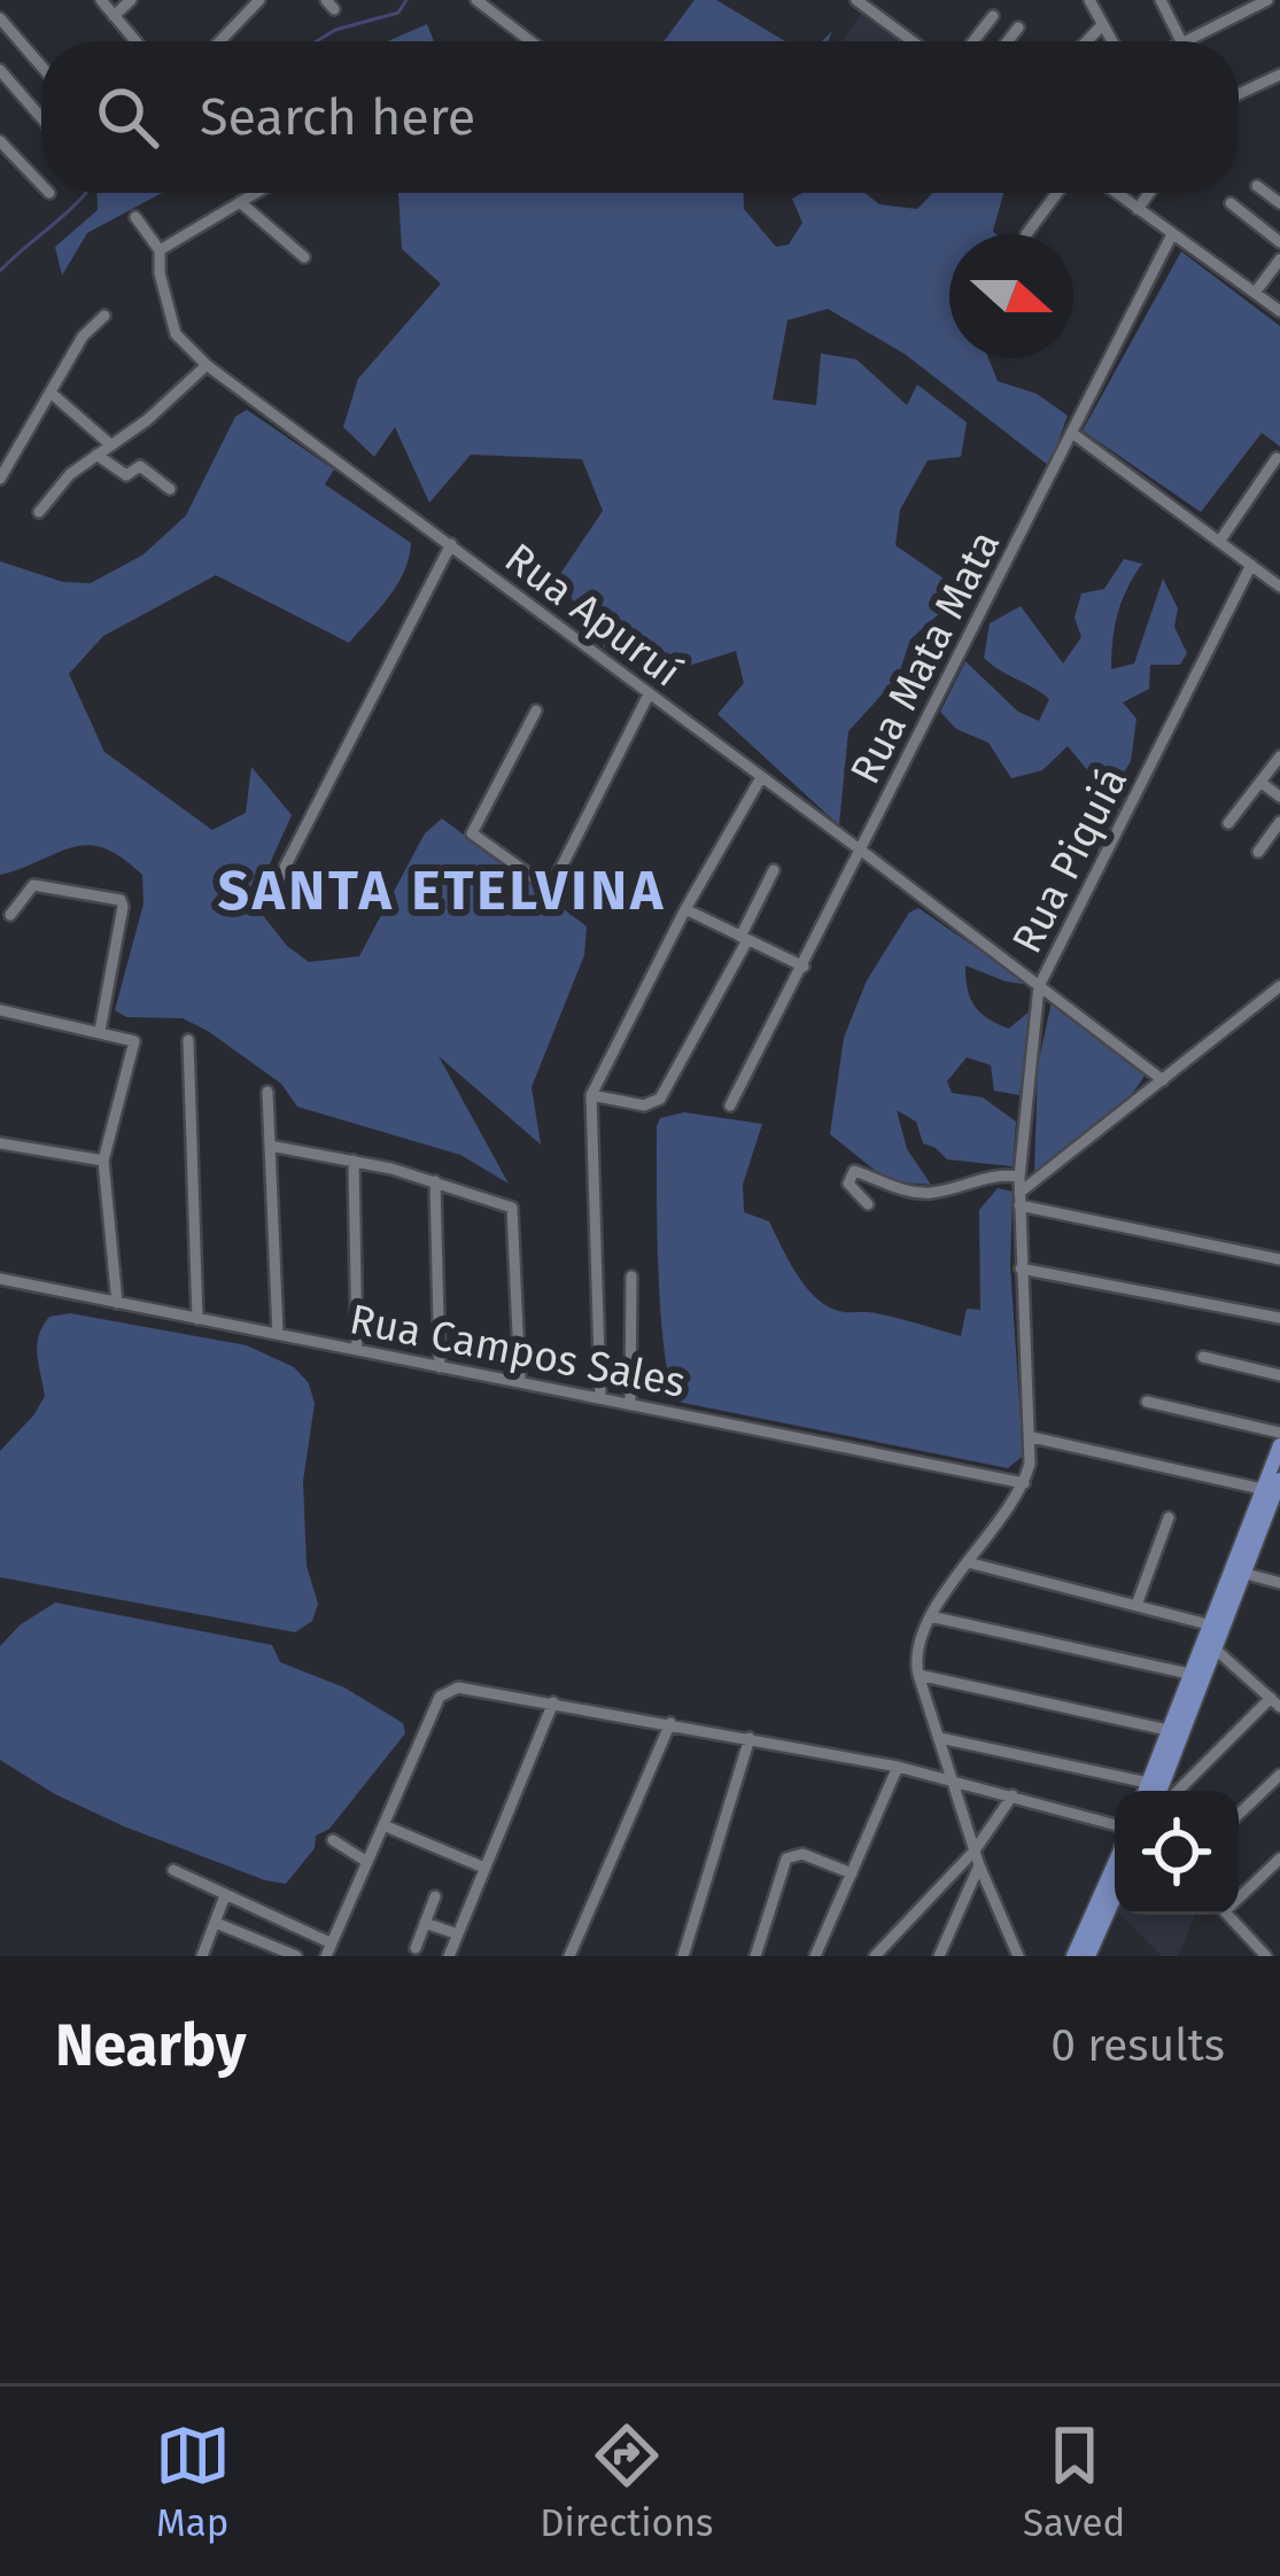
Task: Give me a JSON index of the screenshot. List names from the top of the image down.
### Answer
{
  "streets": {
    "street": [
      "Rua Apuruí",
      "Rua Mata Mata",
      "Rua Piquiá",
      "Rua Campos Sales"
    ]
  },
  "crossings": [
    ["Rua Apuruí", "Rua Mata Mata"],
    ["Rua Apuruí", "Rua Piquiá"],
    ["Rua Piquiá", "Rua Campos Sales"]
  ],
  "districts": ["SANTA ETELVINA"],
  "north": "right",
  "page": {
    "search": "Search here",
    "heading": ["Nearby", "0 results"],
    "nav": ["Map", "Directions", "Saved"]
  }
}
